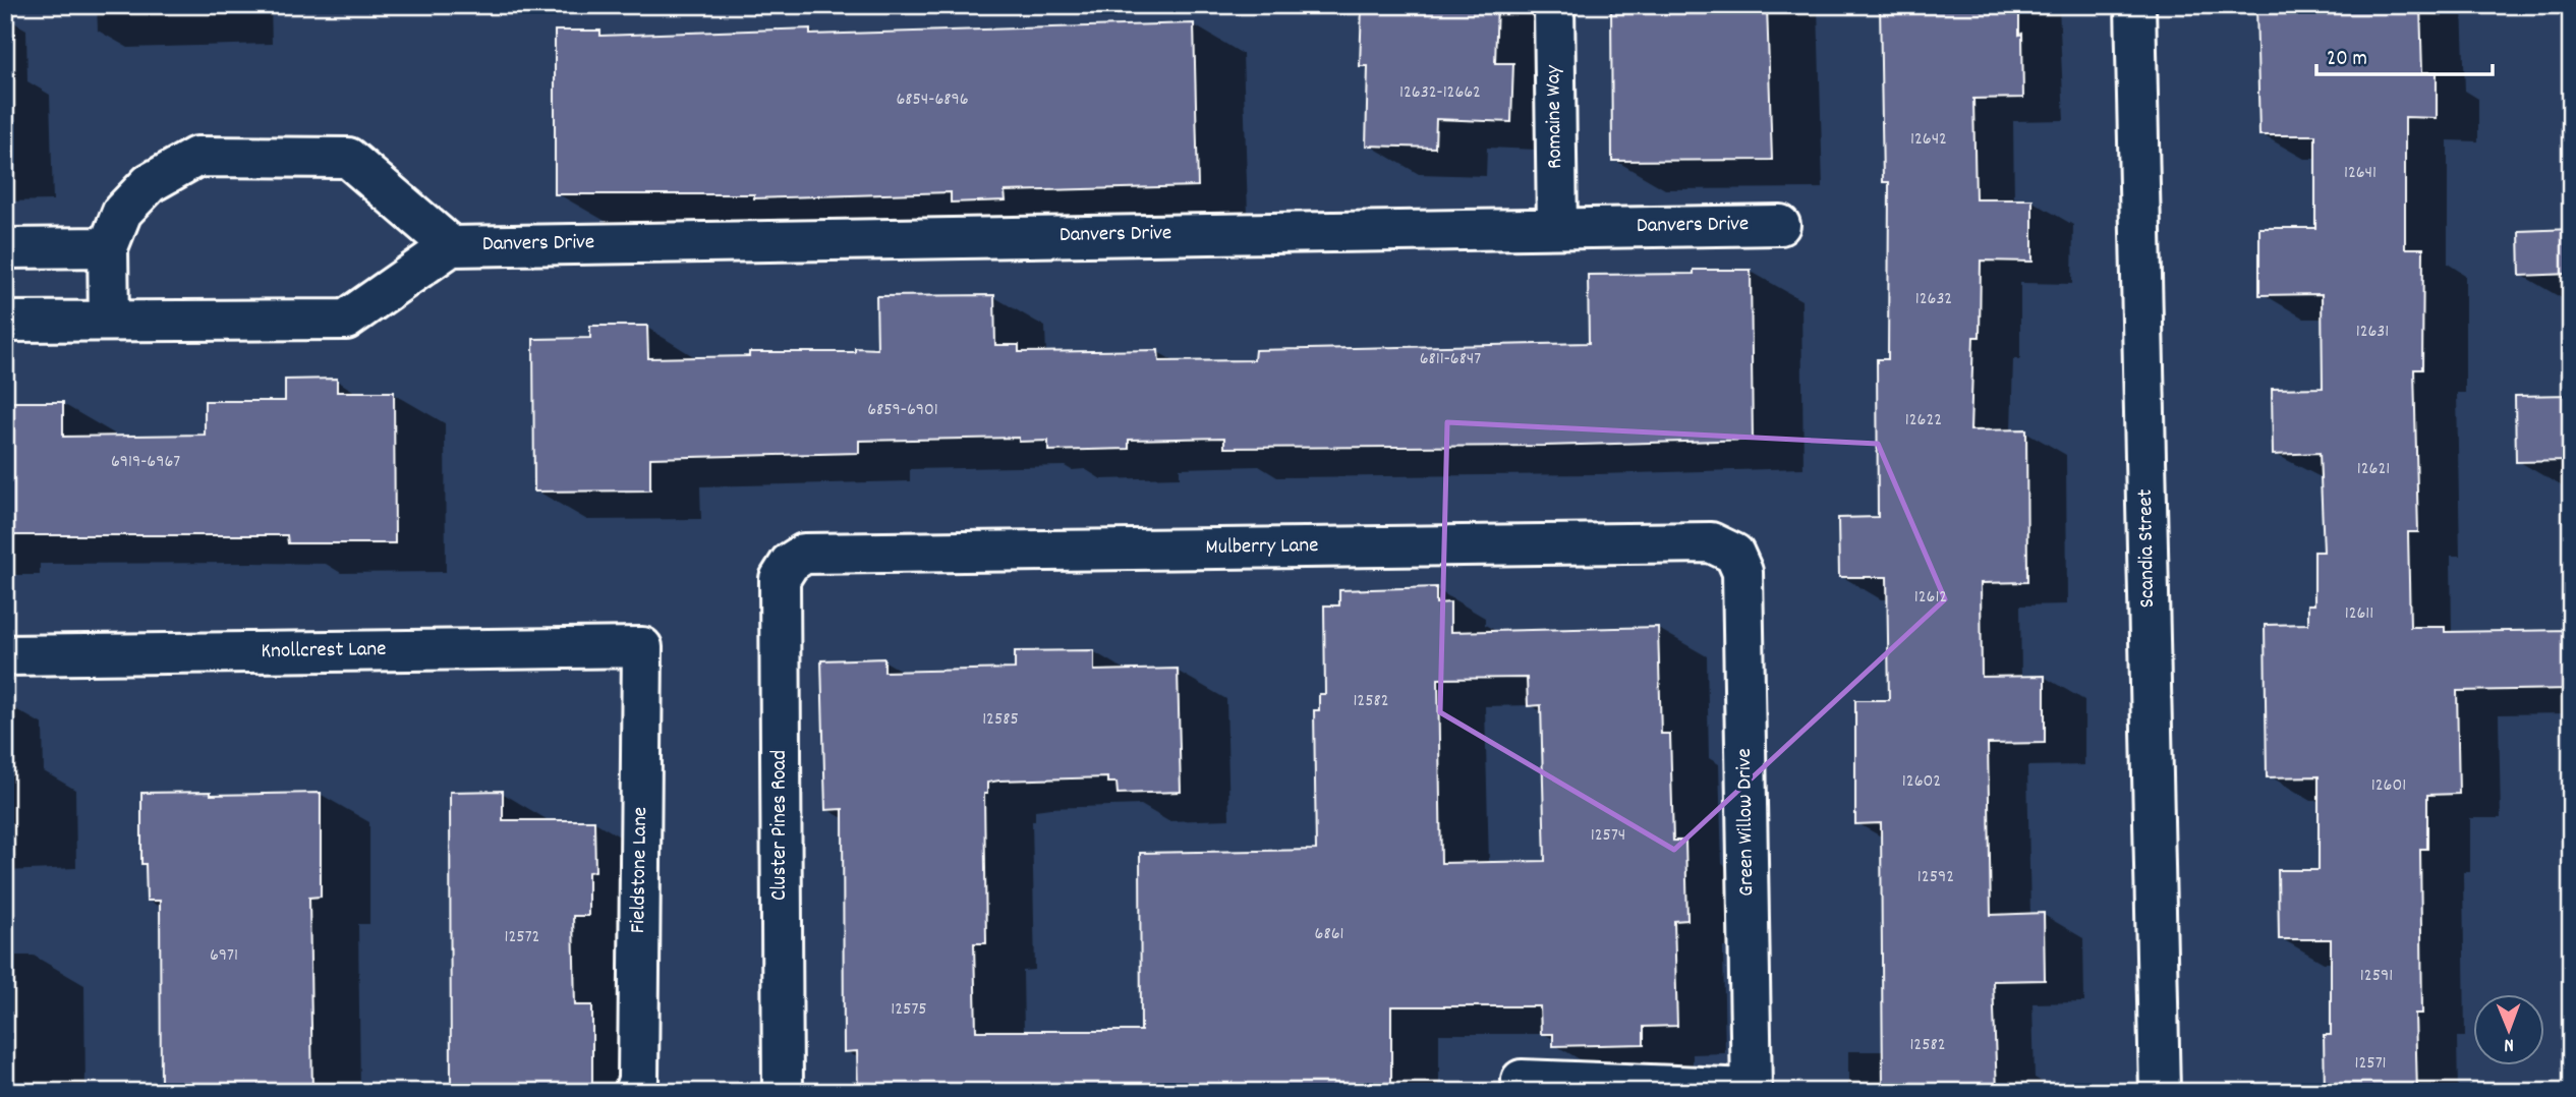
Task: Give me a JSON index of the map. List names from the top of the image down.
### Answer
{
  "streets": {
    "street": [
      "Romaine Way",
      "Danvers Drive",
      "Mulberry Lane",
      "Scandia Street",
      "Knollcrest Lane",
      "Green Willow Drive",
      "Cluster Pines Road",
      "Fieldstone Lane"
    ]
  },
  "crossings": [
    ["Romaine Way", "Danvers Drive"],
    ["Mulberry Lane", "Green Willow Drive"],
    ["Mulberry Lane", "Cluster Pines Road"],
    ["Knollcrest Lane", "Fieldstone Lane"]
  ],
  "house_numbers": [
    "12632-12662",
    "6854-6896",
    "12642",
    "12641",
    "12632",
    "12631",
    "6811-6847",
    "6859-6901",
    "12622",
    "6919-6967",
    "12621",
    "12612",
    "12611",
    "12582",
    "12585",
    "12602",
    "12601",
    "12574",
    "12592",
    "6861",
    "12572",
    "6971",
    "12591",
    "12575",
    "12582",
    "12571"
  ],
  "scale_bar": "20 m",
  "north": "bottom"
}
